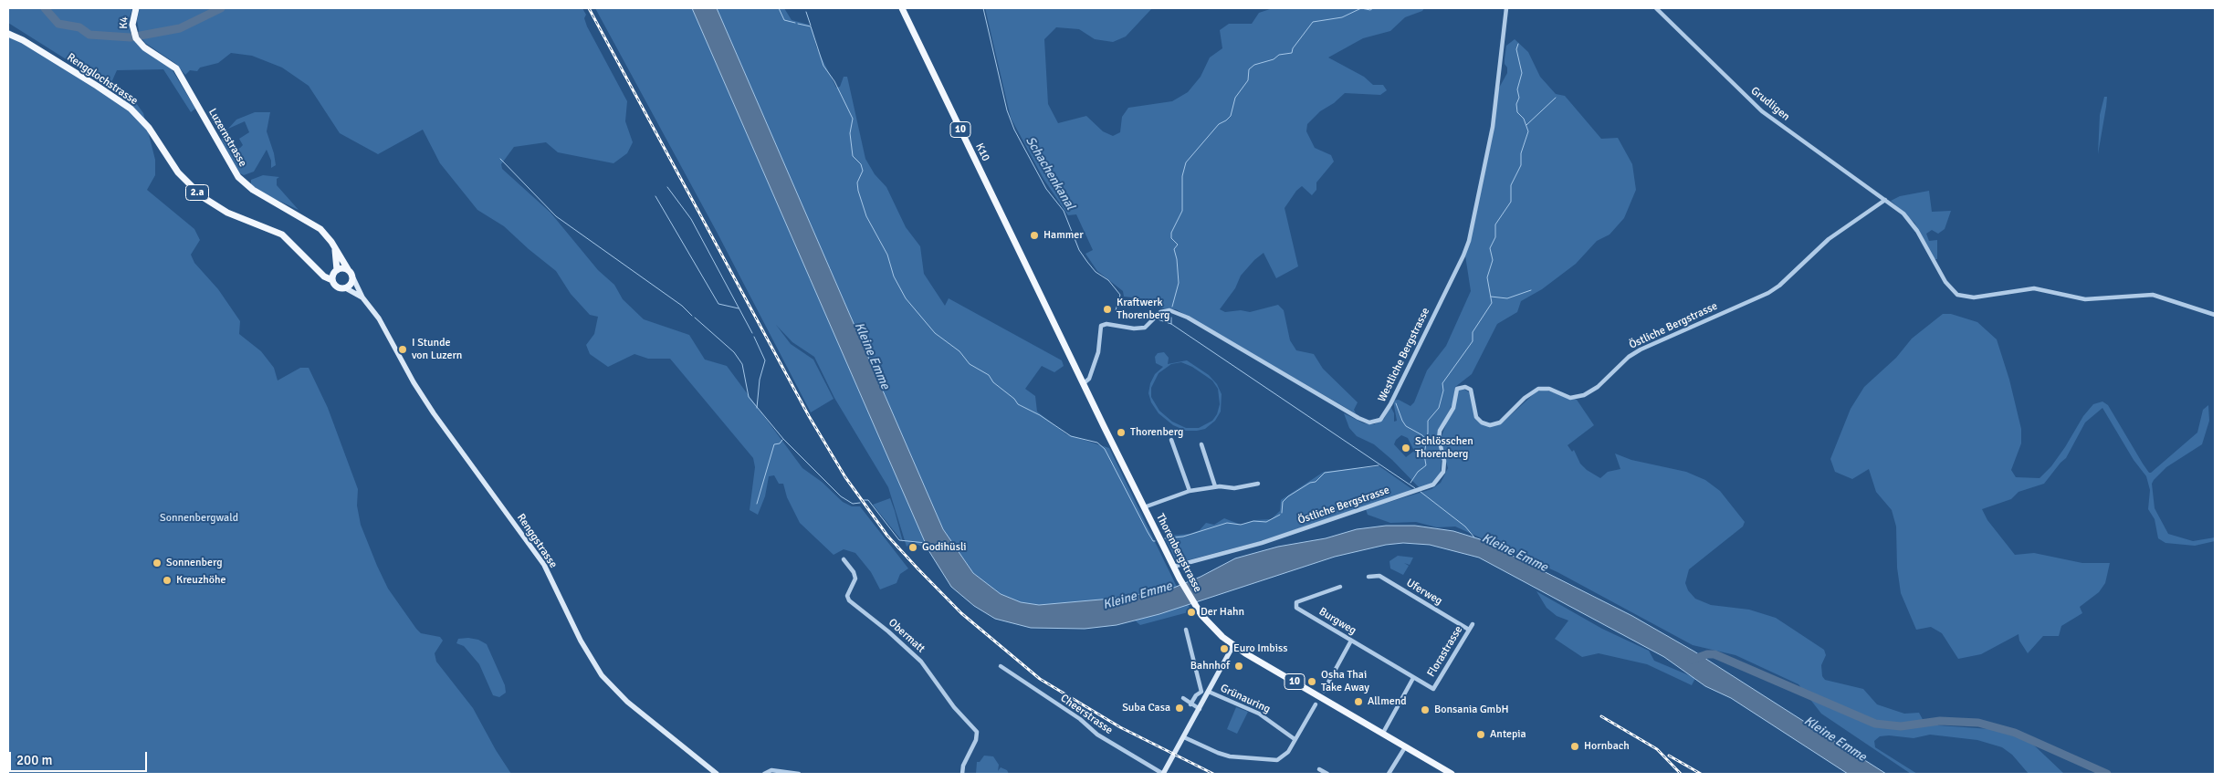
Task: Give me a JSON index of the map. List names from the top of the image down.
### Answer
{
  "streets": {
    "main road": [
      "K4",
      "Rengglochstrasse",
      "10",
      "Luzernstrasse",
      "K10",
      "2.a",
      "Renggstrasse",
      "Thorenbergstrasse",
      "Cheerstrasse"
    ],
    "street": [
      "Grudligen",
      "Östliche Bergstrasse",
      "Westliche Bergstrasse",
      "Uferweg",
      "Burgweg",
      "Obermatt",
      "Florastrasse",
      "Grünauring"
    ]
  },
  "crossings": [
    ["K4", "Luzernstrasse"],
    ["Rengglochstrasse", "Luzernstrasse"],
    ["Rengglochstrasse", "Renggstrasse"],
    ["Grudligen", "Östliche Bergstrasse"],
    ["Luzernstrasse", "Renggstrasse"],
    ["K10", "Thorenbergstrasse"],
    ["Östliche Bergstrasse", "Thorenbergstrasse"],
    ["Westliche Bergstrasse", "Thorenbergstrasse"],
    ["Thorenbergstrasse", "Cheerstrasse"],
    ["Uferweg", "Florastrasse"],
    ["Burgweg", "Florastrasse"],
    ["Grünauring", "Cheerstrasse"]
  ],
  "water": ["Schachenkanal", "Kleine Emme"],
  "parks": ["Sonnenbergwald"],
  "places": [
    "Hammer",
    "Kraftwerk Thorenberg",
    "I Stunde von Luzern",
    "Thorenberg",
    "Schlösschen Thorenberg",
    "Godihüsli",
    "Sonnenberg",
    "Kreuzhöhe",
    "Der Hahn",
    "Euro Imbiss",
    "Bahnhof",
    "Osha Thai Take Away",
    "Allmend",
    "Suba Casa",
    "Bonsania GmbH",
    "Antepia",
    "Hornbach"
  ],
  "scale_bar": "200 m"
}
